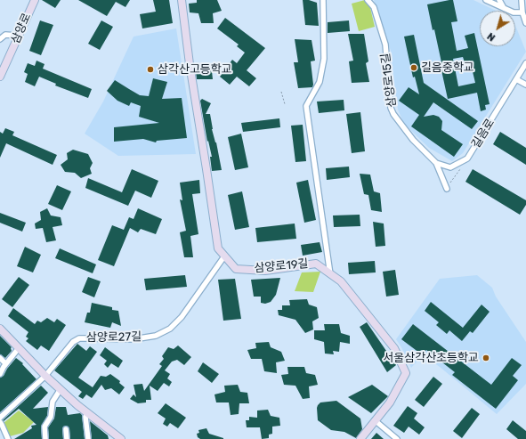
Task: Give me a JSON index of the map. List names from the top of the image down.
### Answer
{
  "streets": {
    "street": [
      "삼양로",
      "삼양로15길",
      "길음로",
      "삼양로19길",
      "삼양로27길"
    ]
  },
  "crossings": [
    ["삼양로15길", "길음로"],
    ["삼양로19길", "삼양로27길"]
  ],
  "places": ["길음중학교", "삼각산고등학교", "서울삼각산초등학교"],
  "north": "bottom left"
}
